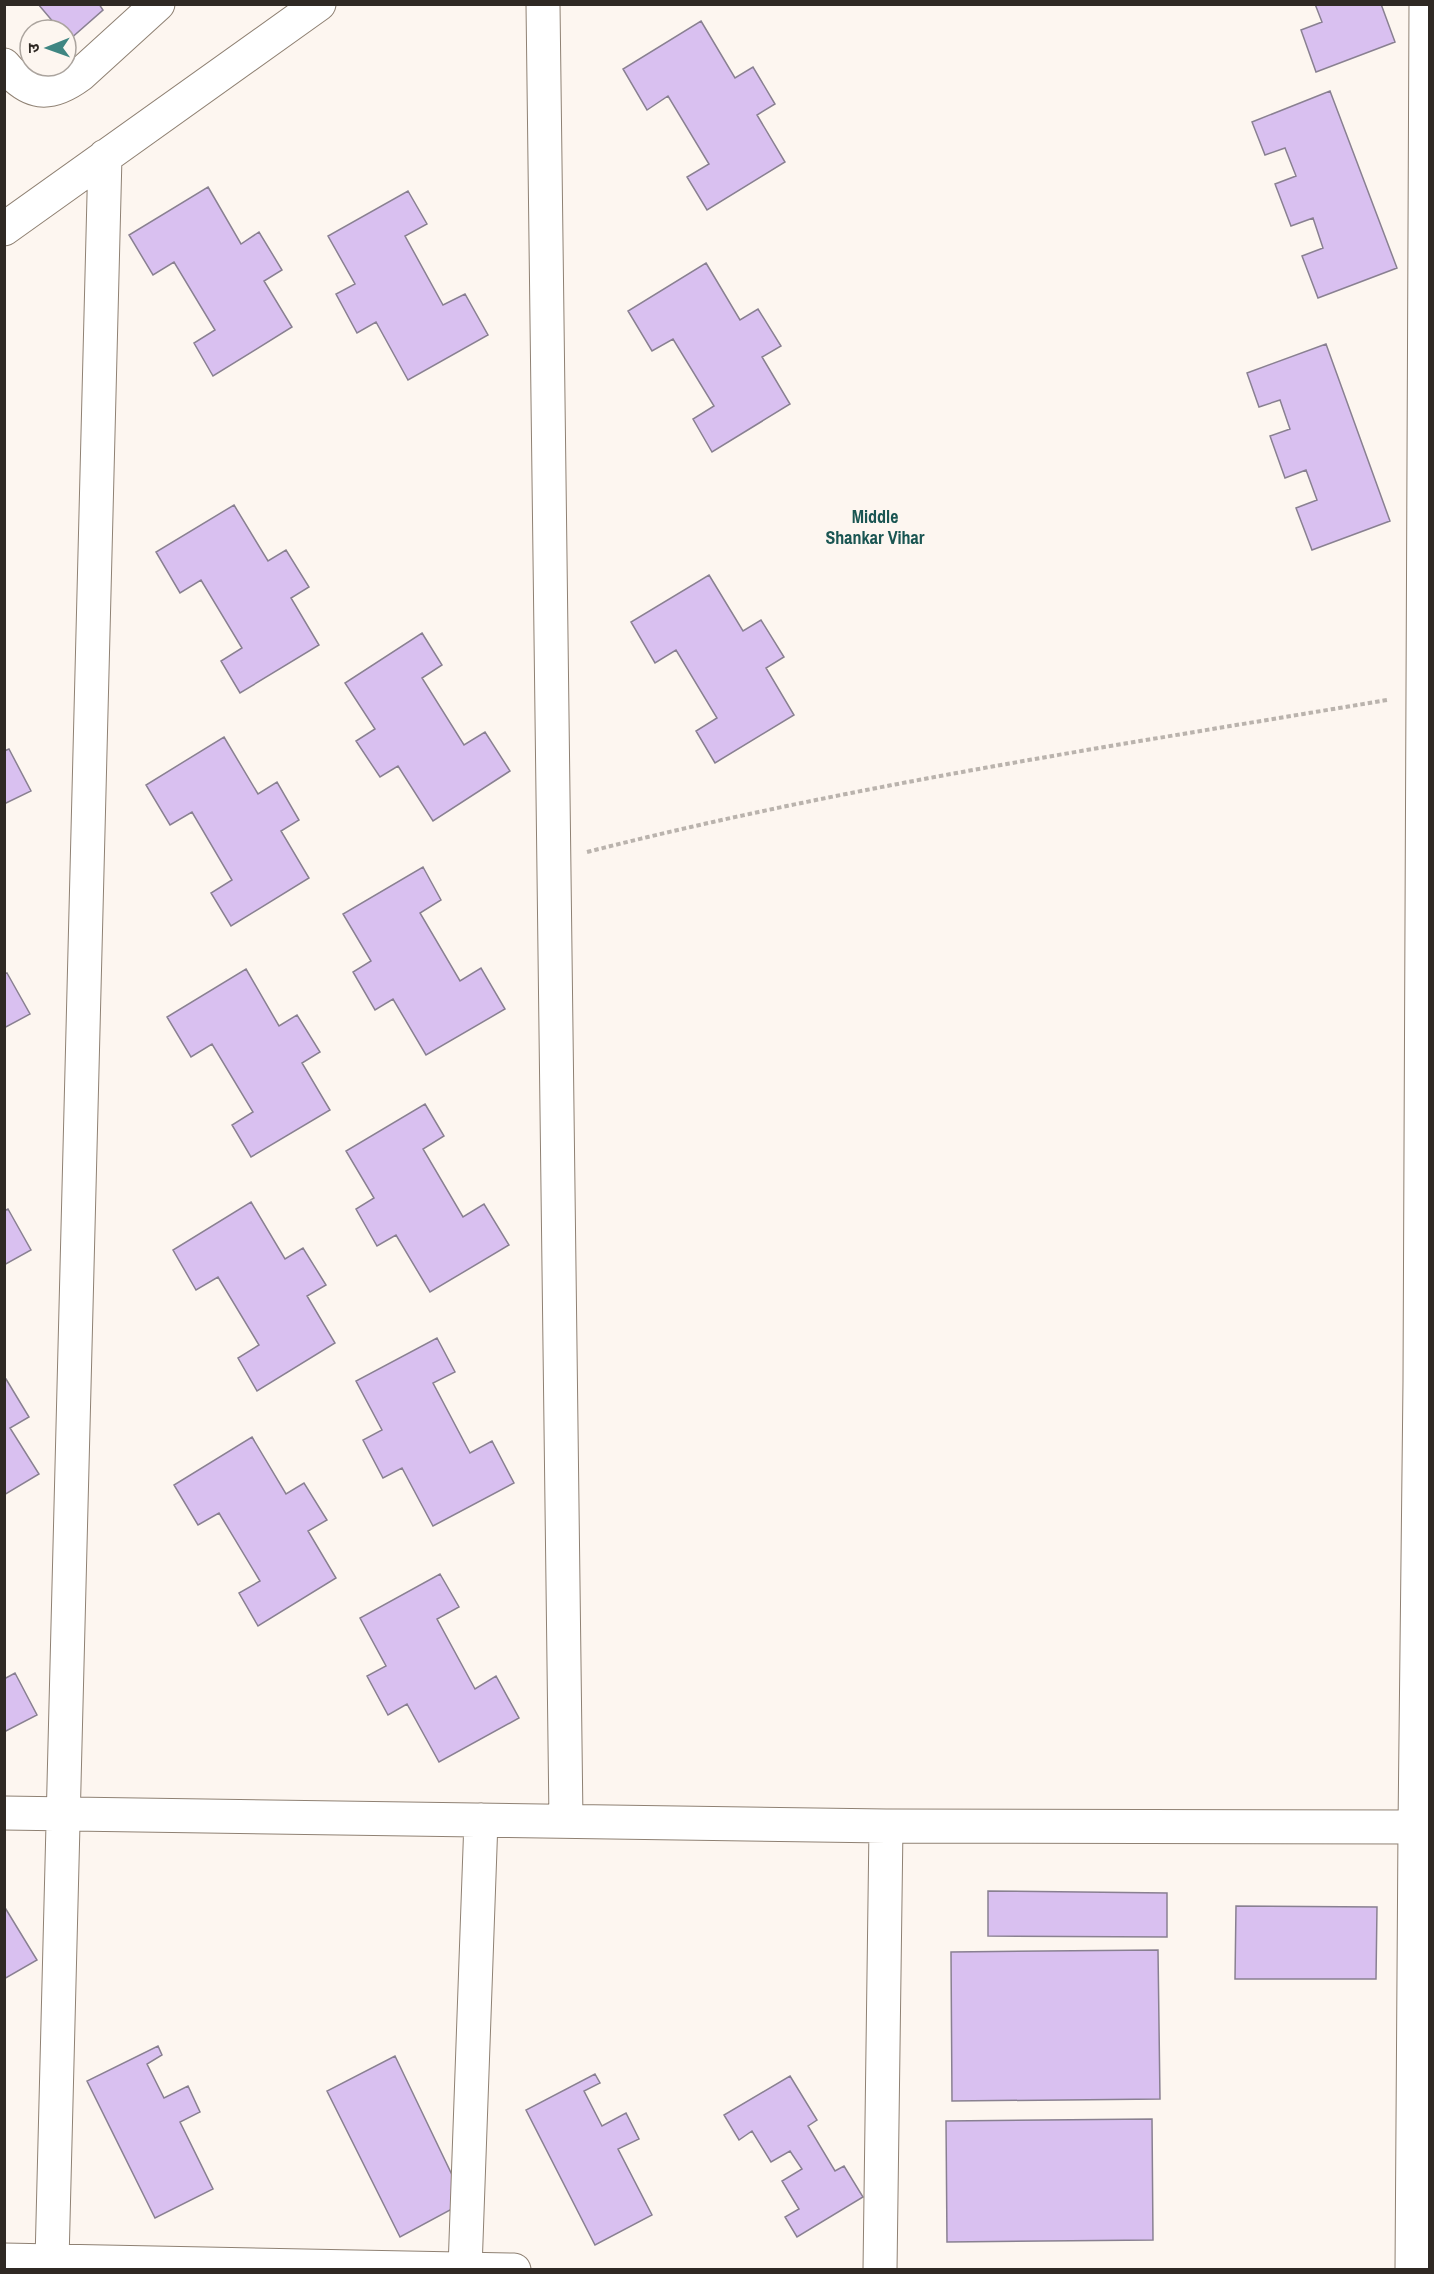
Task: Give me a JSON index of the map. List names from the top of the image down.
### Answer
{
  "districts": ["Middle Shankar Vihar"],
  "north": "left"
}
